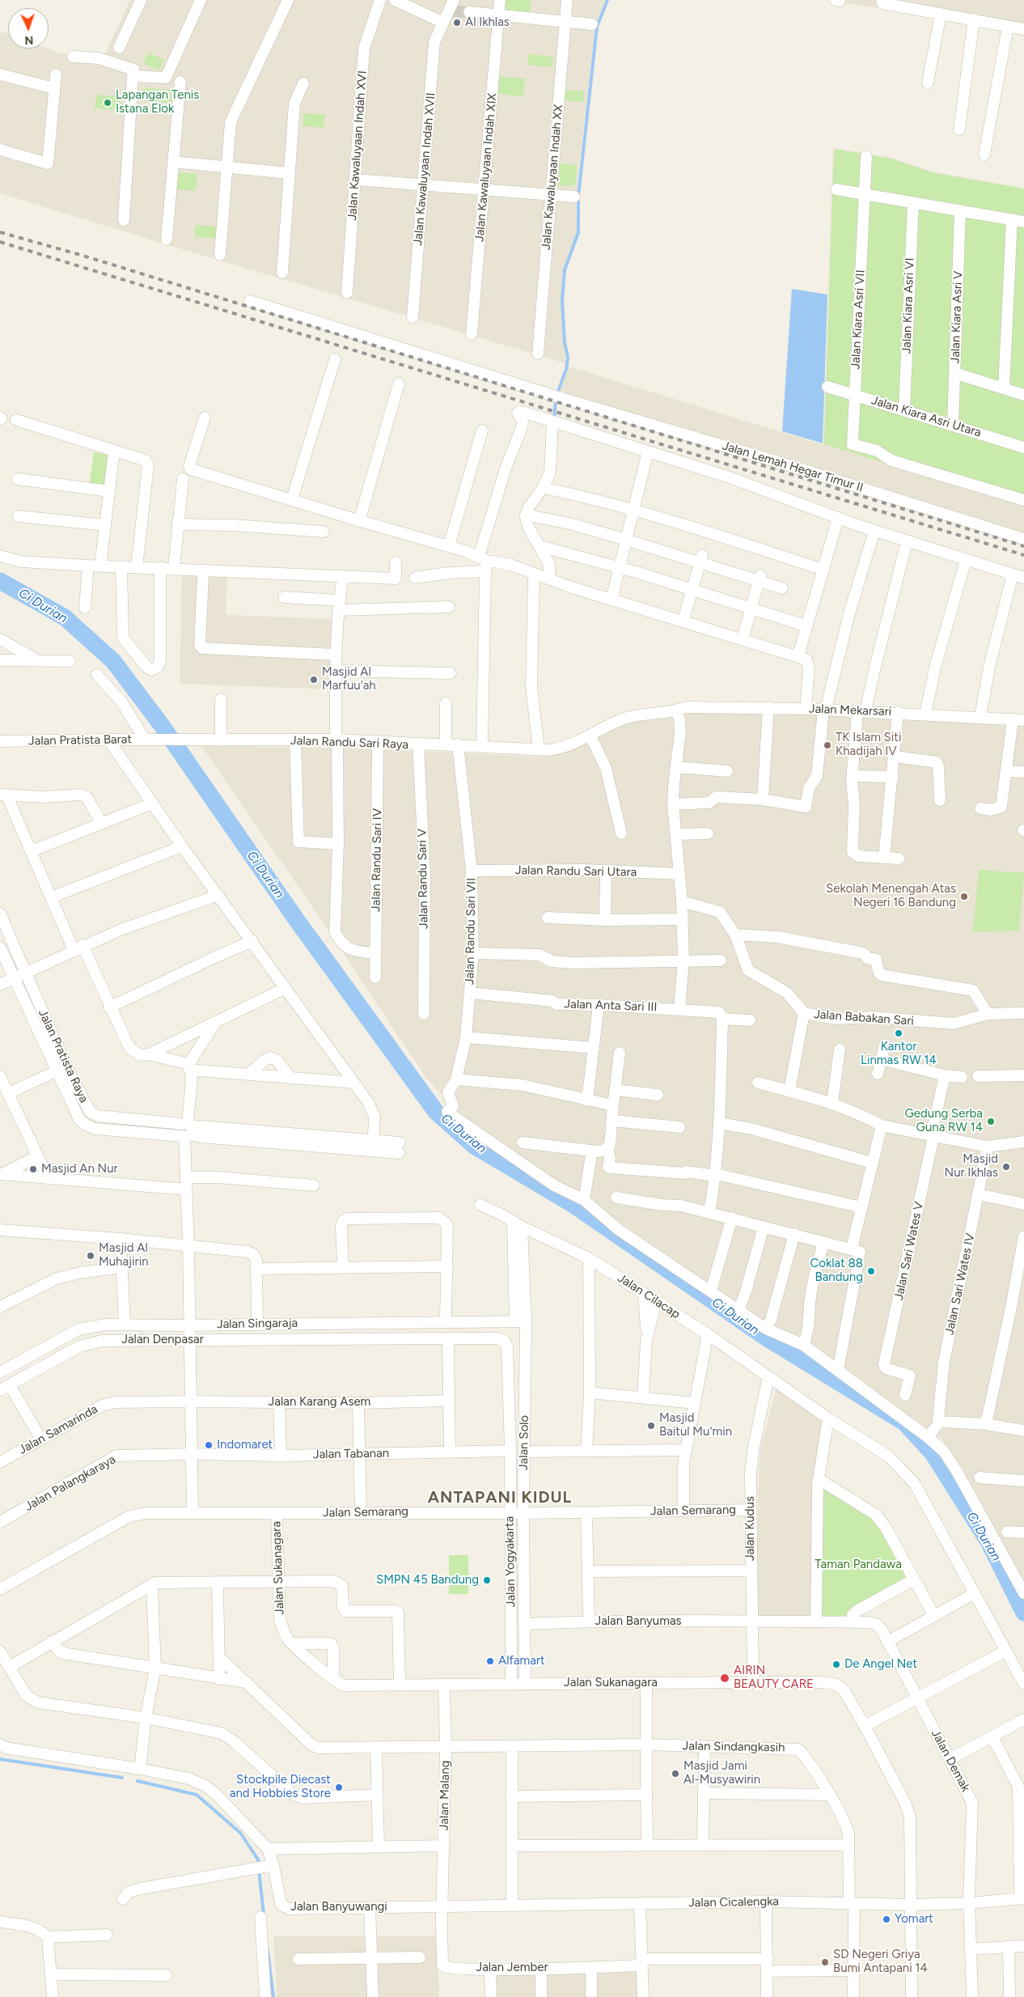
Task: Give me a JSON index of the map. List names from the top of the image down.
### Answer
{
  "streets": {
    "street": [
      "Jalan Kawaluyaan Indah XVI",
      "Jalan Kawaluyaan Indah XIX",
      "Jalan Kawaluyaan Indah XVII",
      "Jalan Kawaluyaan Indah XX",
      "Jalan Kiara Asri VI",
      "Jalan Kiara Asri V",
      "Jalan Kiara Asri VII",
      "Jalan Kiara Asri Utara",
      "Jalan Lemah Hegar Timur II",
      "Jalan Mekarsari",
      "Jalan Pratista Barat",
      "Jalan Randu Sari Raya",
      "Jalan Randu Sari IV",
      "Jalan Randu Sari Utara",
      "Jalan Randu Sari V",
      "Jalan Randu Sari VII",
      "Jalan Anta Sari III",
      "Jalan Babakan Sari",
      "Jalan Pratista Raya",
      "Jalan Sari Wates V",
      "Jalan Sari Wates IV",
      "Jalan Cilacap",
      "Jalan Singaraja",
      "Jalan Denpasar",
      "Jalan Karang Asem",
      "Jalan Samarinda",
      "Jalan Solo",
      "Jalan Tabanan",
      "Jalan Palangkaraya",
      "Jalan Semarang",
      "Jalan Kudus",
      "Jalan Yogyakarta",
      "Jalan Sukanagara",
      "Jalan Banyumas",
      "Jalan Sindangkasih",
      "Jalan Demak",
      "Jalan Malang",
      "Jalan Cicalengka",
      "Jalan Banyuwangi",
      "Jalan Jember"
    ]
  },
  "crossings": [
    ["Jalan Kiara Asri VI", "Jalan Kiara Asri Utara"],
    ["Jalan Kiara Asri V", "Jalan Kiara Asri Utara"],
    ["Jalan Kiara Asri VII", "Jalan Kiara Asri Utara"],
    ["Jalan Mekarsari", "Jalan Randu Sari Raya"],
    ["Jalan Pratista Barat", "Jalan Randu Sari Raya"],
    ["Jalan Randu Sari Raya", "Jalan Randu Sari IV"],
    ["Jalan Randu Sari Raya", "Jalan Randu Sari V"],
    ["Jalan Randu Sari Raya", "Jalan Randu Sari VII"],
    ["Jalan Randu Sari Utara", "Jalan Randu Sari VII"],
    ["Jalan Randu Sari VII", "Jalan Anta Sari III"],
    ["Jalan Cilacap", "Jalan Solo"],
    ["Jalan Cilacap", "Jalan Kudus"],
    ["Jalan Singaraja", "Jalan Denpasar"],
    ["Jalan Singaraja", "Jalan Solo"],
    ["Jalan Denpasar", "Jalan Yogyakarta"],
    ["Jalan Karang Asem", "Jalan Samarinda"],
    ["Jalan Solo", "Jalan Semarang"],
    ["Jalan Solo", "Jalan Yogyakarta"],
    ["Jalan Solo", "Jalan Sukanagara"],
    ["Jalan Solo", "Jalan Banyumas"],
    ["Jalan Tabanan", "Jalan Palangkaraya"],
    ["Jalan Tabanan", "Jalan Yogyakarta"],
    ["Jalan Semarang", "Jalan Kudus"],
    ["Jalan Semarang", "Jalan Yogyakarta"],
    ["Jalan Semarang", "Jalan Sukanagara"],
    ["Jalan Kudus", "Jalan Sukanagara"],
    ["Jalan Kudus", "Jalan Banyumas"],
    ["Jalan Yogyakarta", "Jalan Sukanagara"],
    ["Jalan Sukanagara", "Jalan Malang"],
    ["Jalan Sukanagara", "Jalan Cicalengka"],
    ["Jalan Sindangkasih", "Jalan Malang"],
    ["Jalan Sindangkasih", "Jalan Cicalengka"],
    ["Jalan Demak", "Jalan Cicalengka"],
    ["Jalan Malang", "Jalan Cicalengka"],
    ["Jalan Malang", "Jalan Banyuwangi"],
    ["Jalan Malang", "Jalan Jember"],
    ["Jalan Cicalengka", "Jalan Banyuwangi"],
    ["Jalan Cicalengka", "Jalan Jember"],
    ["Jalan Banyuwangi", "Jalan Jember"]
  ],
  "districts": ["ANTAPANI KIDUL"],
  "water": ["Ci Durian"],
  "parks": ["Taman Pandawa"],
  "places": [
    "Al Ikhlas",
    "Lapangan Tenis Istana Elok",
    "Masjid Al Marfuu'ah",
    "TK Islam Siti Khadijah IV",
    "Sekolah Menengah Atas Negeri 16 Bandung",
    "Kantor Linmas RW 14",
    "Gedung Serba Guna RW 14",
    "Masjid Nur Ikhlas",
    "Masjid An Nur",
    "Masjid Al Muhajirin",
    "Coklat 88 Bandung",
    "Masjid Baitul Mu'min",
    "Indomaret",
    "SMPN 45 Bandung",
    "Alfamart",
    "De Angel Net",
    "AIRIN BEAUTY CARE",
    "Masjid Jami Al-Musyawirin",
    "Stockpile Diecast and Hobbies Store",
    "Yomart",
    "SD Negeri Griya Bumi Antapani 14"
  ],
  "north": "bottom"
}
